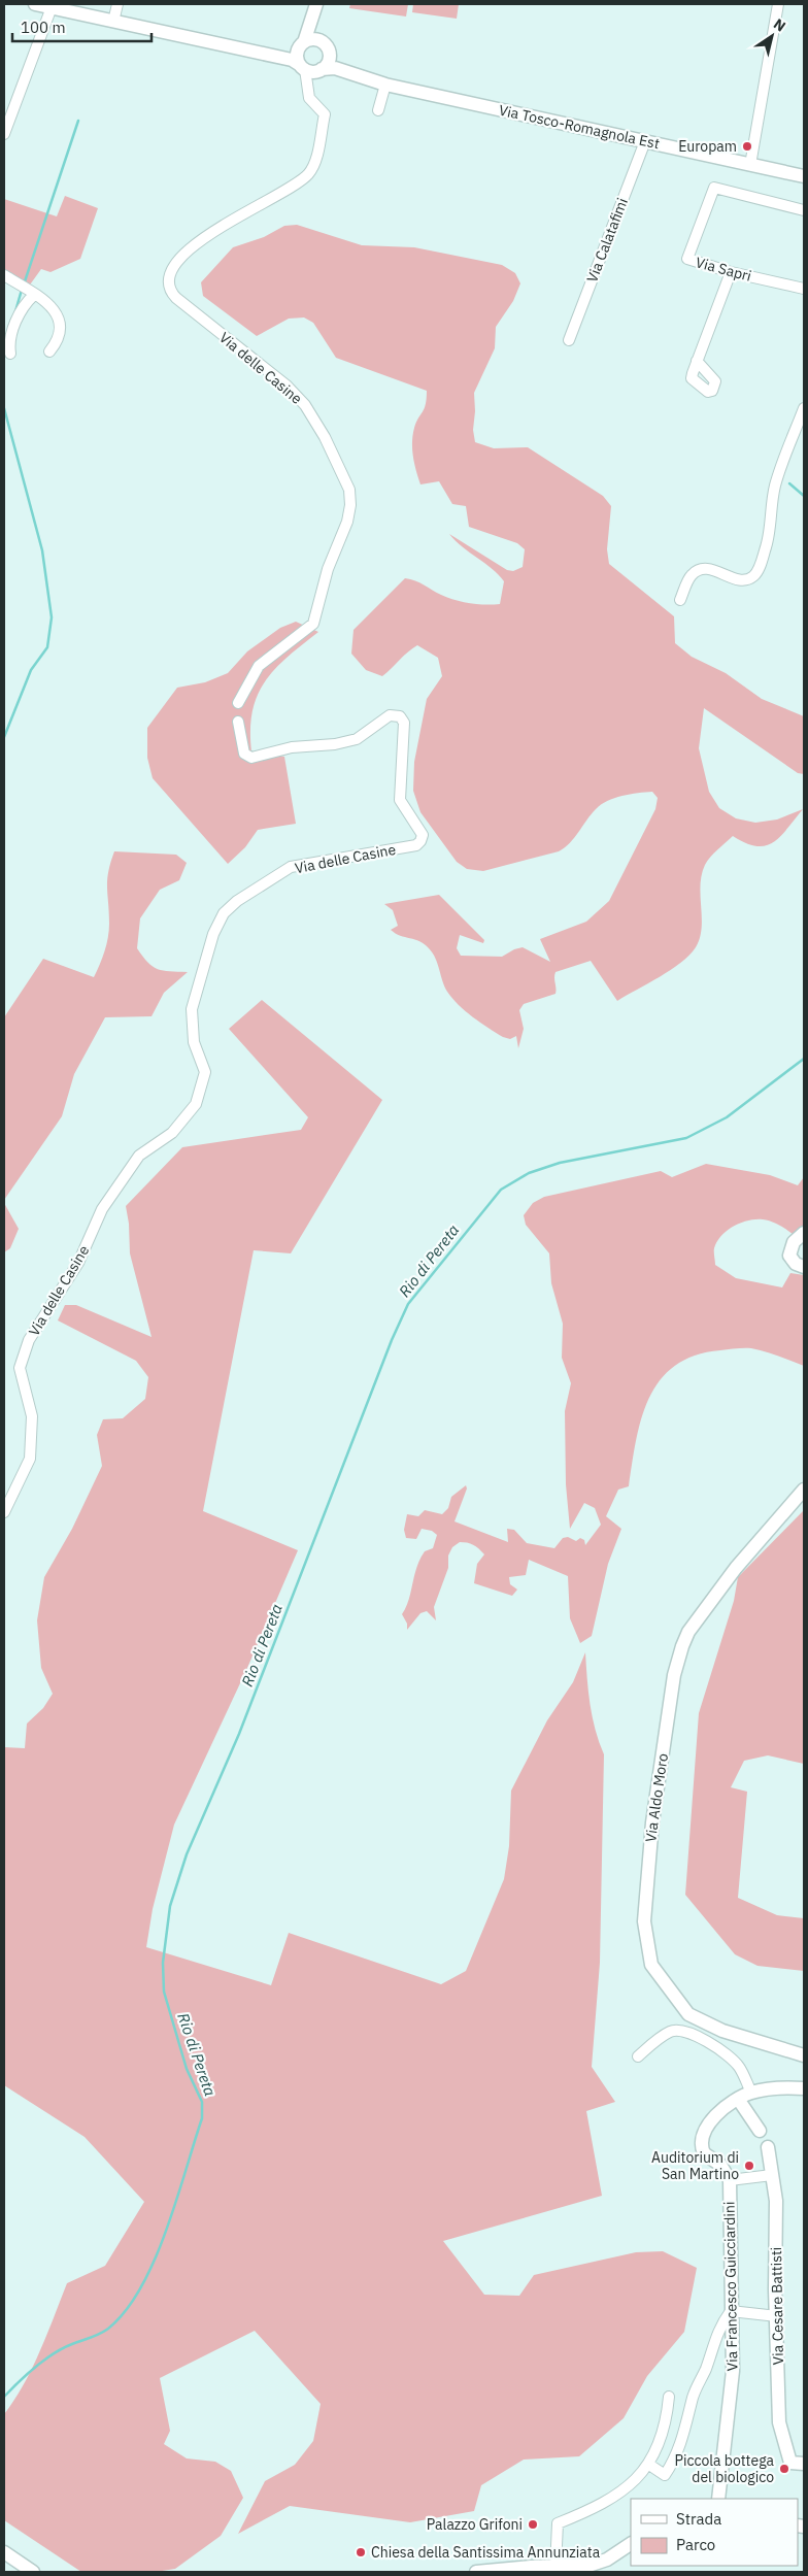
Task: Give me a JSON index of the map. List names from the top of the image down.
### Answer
{
  "streets": {
    "main road": [
      "Via Tosco-Romagnola Est",
      "Via Aldo Moro",
      "Via Francesco Guicciardini",
      "Via Cesare Battisti"
    ],
    "street": ["Via Calatafimi", "Via Sapri", "Via delle Casine"]
  },
  "crossings": [
    ["Via Tosco-Romagnola Est", "Via Calatafimi"]
  ],
  "water": ["Rio di Pereta"],
  "places": [
    "Europam",
    "Auditorium di San Martino",
    "Piccola bottega del biologico",
    "Palazzo Grifoni",
    "Chiesa della Santissima Annunziata"
  ],
  "legend": ["Strada", "Parco"],
  "scale_bar": "100 m",
  "north": "top right"
}
